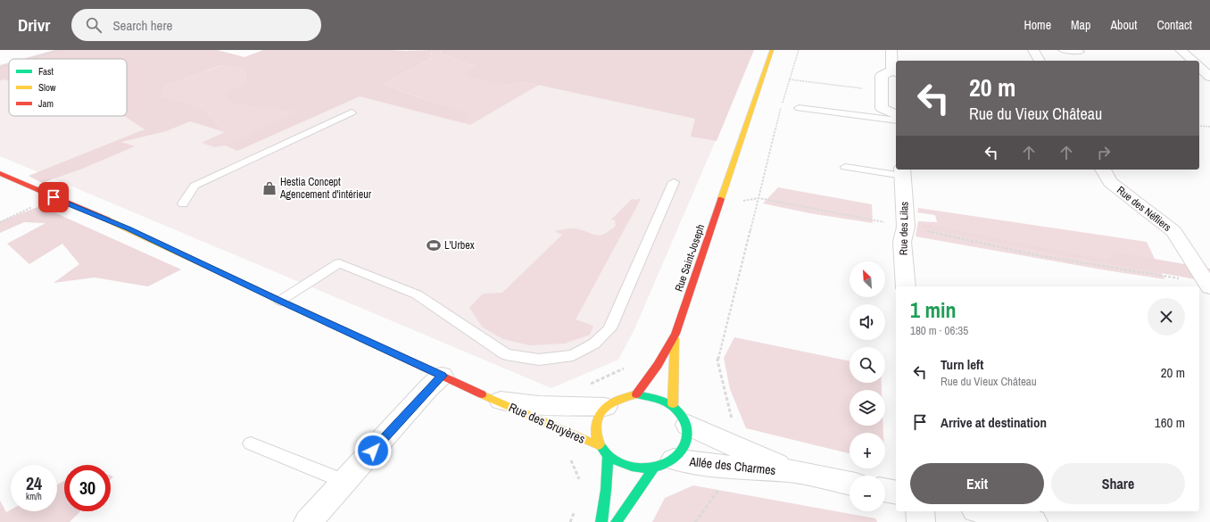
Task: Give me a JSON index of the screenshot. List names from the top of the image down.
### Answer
{
  "streets": {
    "street": [
      "Rue des Néfliers",
      "Rue des Lilas",
      "Rue Saint-Joseph",
      "Rue des Bruyères",
      "Allée des Charmes"
    ]
  },
  "crossings": [
    ["Rue Saint-Joseph", "Rue des Bruyères"],
    ["Rue Saint-Joseph", "Allée des Charmes"],
    ["Rue des Bruyères", "Allée des Charmes"]
  ],
  "places": {
    "shop": ["Hestia Concept Agencement d'intérieur"],
    "sports": ["L'Urbex"]
  },
  "legend": ["Fast", "Slow", "Jam"],
  "north": "top left",
  "page": {
    "header": "Drivr",
    "search": "Search here",
    "nav": [
      "Home",
      "Map",
      "About",
      "Contact"
    ],
    "turn": ["20 m", "Rue du Vieux Château"],
    "map_buttons": ["+", "−"],
    "heading": ["1 min", "180 m · 06:35"],
    "list": [
      {
        "name": "Turn left",
        "note": "Rue du Vieux Château",
        "value": "20 m"
      },
      {
        "name": "Arrive at destination",
        "value": "160 m"
      }
    ],
    "buttons": ["Exit", "Share"],
    "speed": "24 km/h",
    "limit": "30"
  }
}
